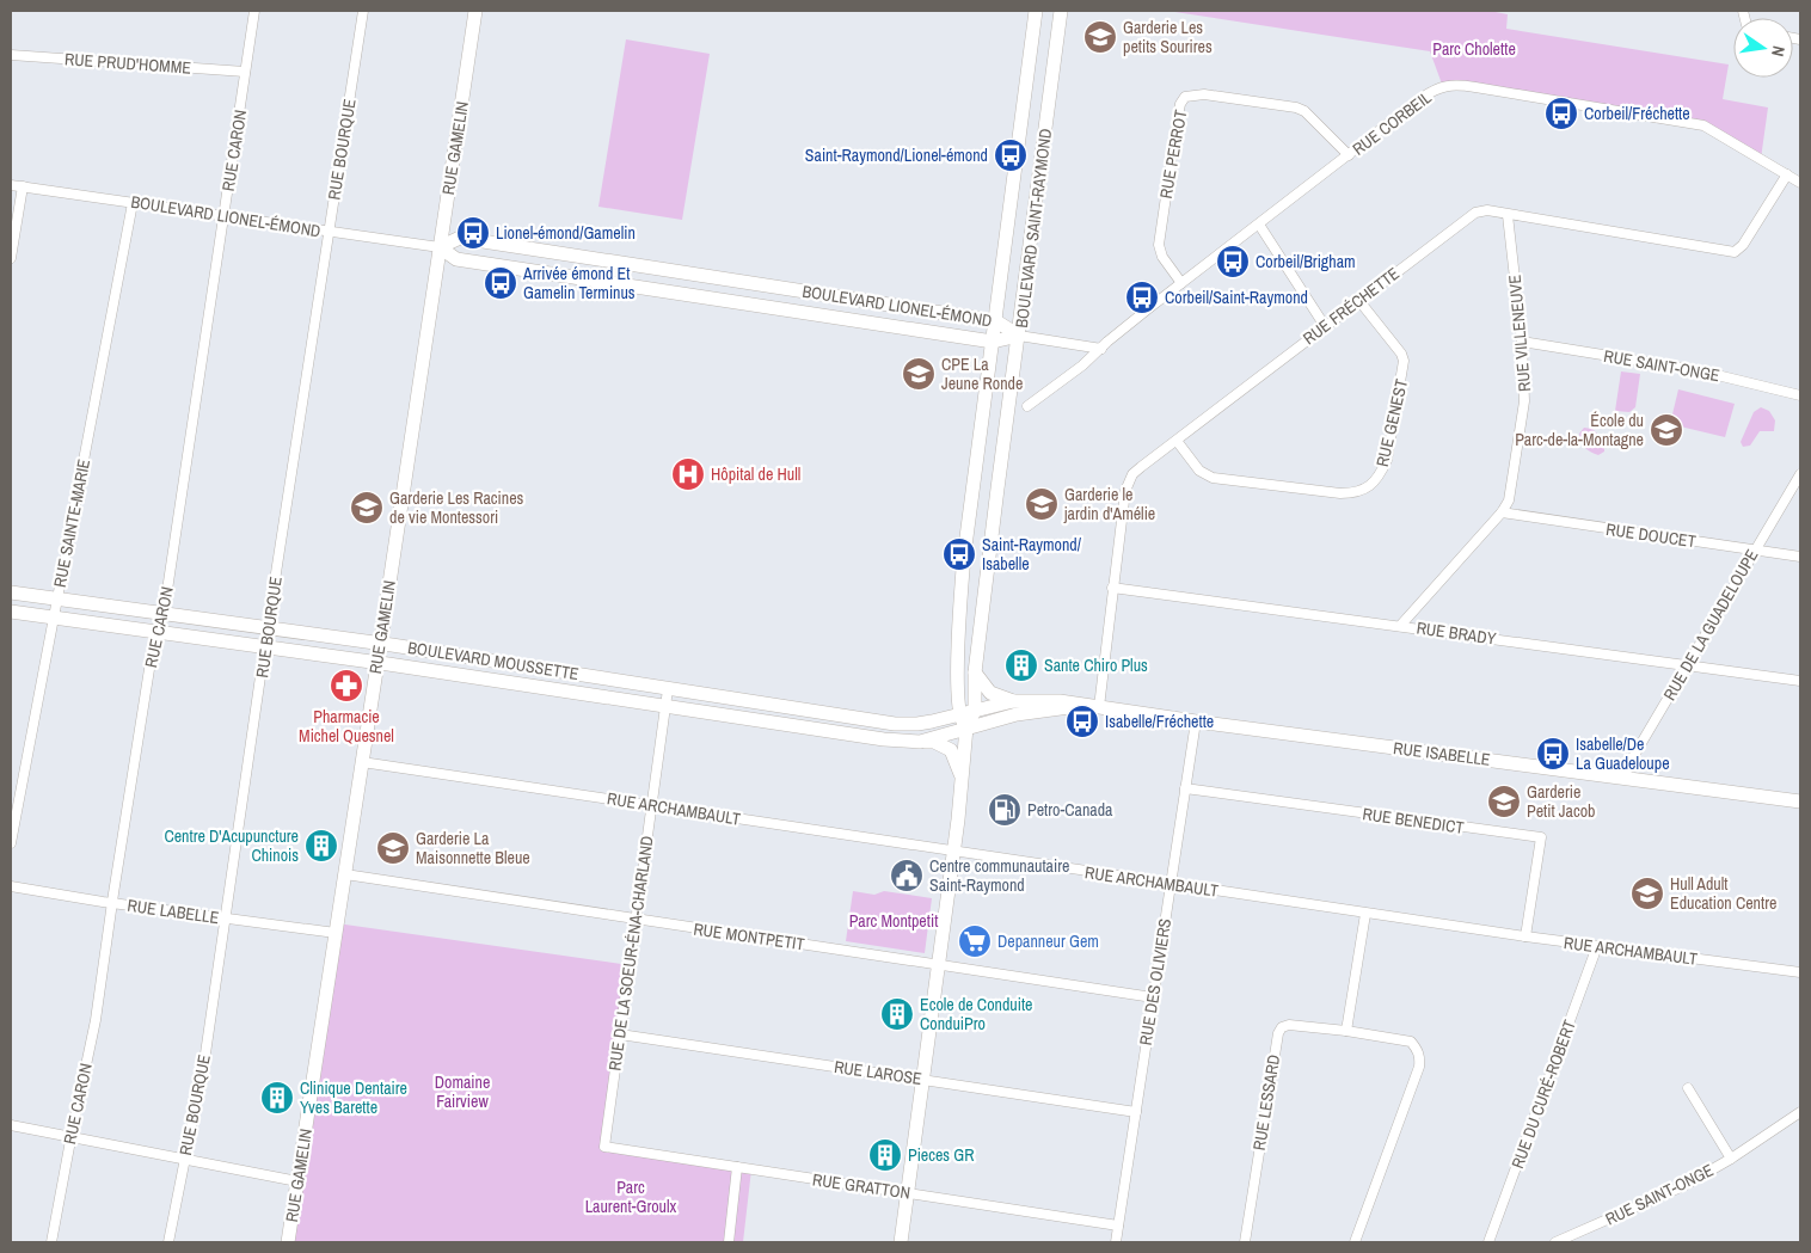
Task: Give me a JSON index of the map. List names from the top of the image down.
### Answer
{
  "streets": {
    "street": [
      "RUE PRUD'HOMME",
      "RUE CORBEIL",
      "RUE GAMELIN",
      "RUE BOURQUE",
      "RUE CARON",
      "RUE PERROT",
      "BOULEVARD LIONEL-ÉMOND",
      "BOULEVARD SAINT-RAYMOND",
      "RUE FRÉCHETTE",
      "RUE VILLENEUVE",
      "RUE SAINT-ONGE",
      "RUE GENEST",
      "RUE SAINTE-MARIE",
      "RUE DOUCET",
      "RUE DE LA GUADELOUPE",
      "RUE BRADY",
      "BOULEVARD MOUSSETTE",
      "RUE ISABELLE",
      "RUE ARCHAMBAULT",
      "RUE BENEDICT",
      "RUE LABELLE",
      "RUE MONTPETIT",
      "RUE DE LA SOEUR-ÉNA-CHARLAND",
      "RUE DES OLIVIERS",
      "RUE LAROSE",
      "RUE DU CURÉ-ROBERT",
      "RUE LESSARD",
      "RUE GRATTON"
    ]
  },
  "crossings": [
    ["RUE PRUD'HOMME", "RUE CARON"],
    ["RUE CORBEIL", "RUE PERROT"],
    ["RUE CORBEIL", "RUE FRÉCHETTE"],
    ["RUE GAMELIN", "BOULEVARD LIONEL-ÉMOND"],
    ["RUE GAMELIN", "BOULEVARD MOUSSETTE"],
    ["RUE GAMELIN", "RUE ARCHAMBAULT"],
    ["RUE GAMELIN", "RUE LABELLE"],
    ["RUE GAMELIN", "RUE MONTPETIT"],
    ["RUE BOURQUE", "BOULEVARD LIONEL-ÉMOND"],
    ["RUE BOURQUE", "BOULEVARD MOUSSETTE"],
    ["RUE BOURQUE", "RUE LABELLE"],
    ["RUE CARON", "BOULEVARD LIONEL-ÉMOND"],
    ["RUE CARON", "BOULEVARD MOUSSETTE"],
    ["RUE CARON", "RUE LABELLE"],
    ["BOULEVARD LIONEL-ÉMOND", "BOULEVARD SAINT-RAYMOND"],
    ["BOULEVARD LIONEL-ÉMOND", "RUE SAINTE-MARIE"],
    ["BOULEVARD SAINT-RAYMOND", "BOULEVARD MOUSSETTE"],
    ["BOULEVARD SAINT-RAYMOND", "RUE ISABELLE"],
    ["BOULEVARD SAINT-RAYMOND", "RUE ARCHAMBAULT"],
    ["BOULEVARD SAINT-RAYMOND", "RUE MONTPETIT"],
    ["BOULEVARD SAINT-RAYMOND", "RUE LAROSE"],
    ["BOULEVARD SAINT-RAYMOND", "RUE GRATTON"],
    ["RUE FRÉCHETTE", "RUE VILLENEUVE"],
    ["RUE FRÉCHETTE", "RUE GENEST"],
    ["RUE FRÉCHETTE", "RUE BRADY"],
    ["RUE FRÉCHETTE", "RUE ISABELLE"],
    ["RUE VILLENEUVE", "RUE SAINT-ONGE"],
    ["RUE VILLENEUVE", "RUE DOUCET"],
    ["RUE VILLENEUVE", "RUE BRADY"],
    ["RUE SAINTE-MARIE", "BOULEVARD MOUSSETTE"],
    ["RUE DOUCET", "RUE DE LA GUADELOUPE"],
    ["RUE DE LA GUADELOUPE", "RUE BRADY"],
    ["RUE DE LA GUADELOUPE", "RUE ISABELLE"],
    ["BOULEVARD MOUSSETTE", "RUE ISABELLE"],
    ["BOULEVARD MOUSSETTE", "RUE DE LA SOEUR-ÉNA-CHARLAND"],
    ["RUE ISABELLE", "RUE DES OLIVIERS"],
    ["RUE ARCHAMBAULT", "RUE BENEDICT"],
    ["RUE ARCHAMBAULT", "RUE DE LA SOEUR-ÉNA-CHARLAND"],
    ["RUE ARCHAMBAULT", "RUE DES OLIVIERS"],
    ["RUE ARCHAMBAULT", "RUE DU CURÉ-ROBERT"],
    ["RUE BENEDICT", "RUE DES OLIVIERS"],
    ["RUE MONTPETIT", "RUE DE LA SOEUR-ÉNA-CHARLAND"],
    ["RUE MONTPETIT", "RUE DES OLIVIERS"],
    ["RUE DE LA SOEUR-ÉNA-CHARLAND", "RUE LAROSE"],
    ["RUE DE LA SOEUR-ÉNA-CHARLAND", "RUE GRATTON"],
    ["RUE DES OLIVIERS", "RUE LAROSE"],
    ["RUE DES OLIVIERS", "RUE GRATTON"]
  ],
  "parks": [
    "Parc Cholette",
    "Parc Montpetit",
    "Domaine Fairview",
    "Parc Laurent-Groulx"
  ],
  "places": {
    "school or university": [
      "Garderie Les petits Sourires",
      "CPE La Jeune Ronde",
      "École du Parc-de-la-Montagne",
      "Garderie le jardin d'Amélie",
      "Garderie Les Racines de vie Montessori",
      "Garderie Petit Jacob",
      "Garderie La Maisonnette Bleue",
      "Hull Adult Education Centre"
    ],
    "bus stop": [
      "Corbeil/Fréchette",
      "Saint-Raymond/Lionel-émond",
      "Lionel-émond/Gamelin",
      "Corbeil/Brigham",
      "Arrivée émond Et Gamelin Terminus",
      "Corbeil/Saint-Raymond",
      "Saint-Raymond/ Isabelle",
      "Isabelle/Fréchette",
      "Isabelle/De La Guadeloupe"
    ],
    "hospital": ["Hôpital de Hull"],
    "building": [
      "Sante Chiro Plus",
      "Centre D'Acupuncture Chinois",
      "Ecole de Conduite ConduiPro",
      "Clinique Dentaire Yves Barette",
      "Pieces GR"
    ],
    "pharmacy": ["Pharmacie Michel Quesnel"],
    "fuel station": ["Petro-Canada"],
    "public building": ["Centre communautaire Saint-Raymond"],
    "supermarket": ["Depanneur Gem"]
  },
  "north": "right"
}
